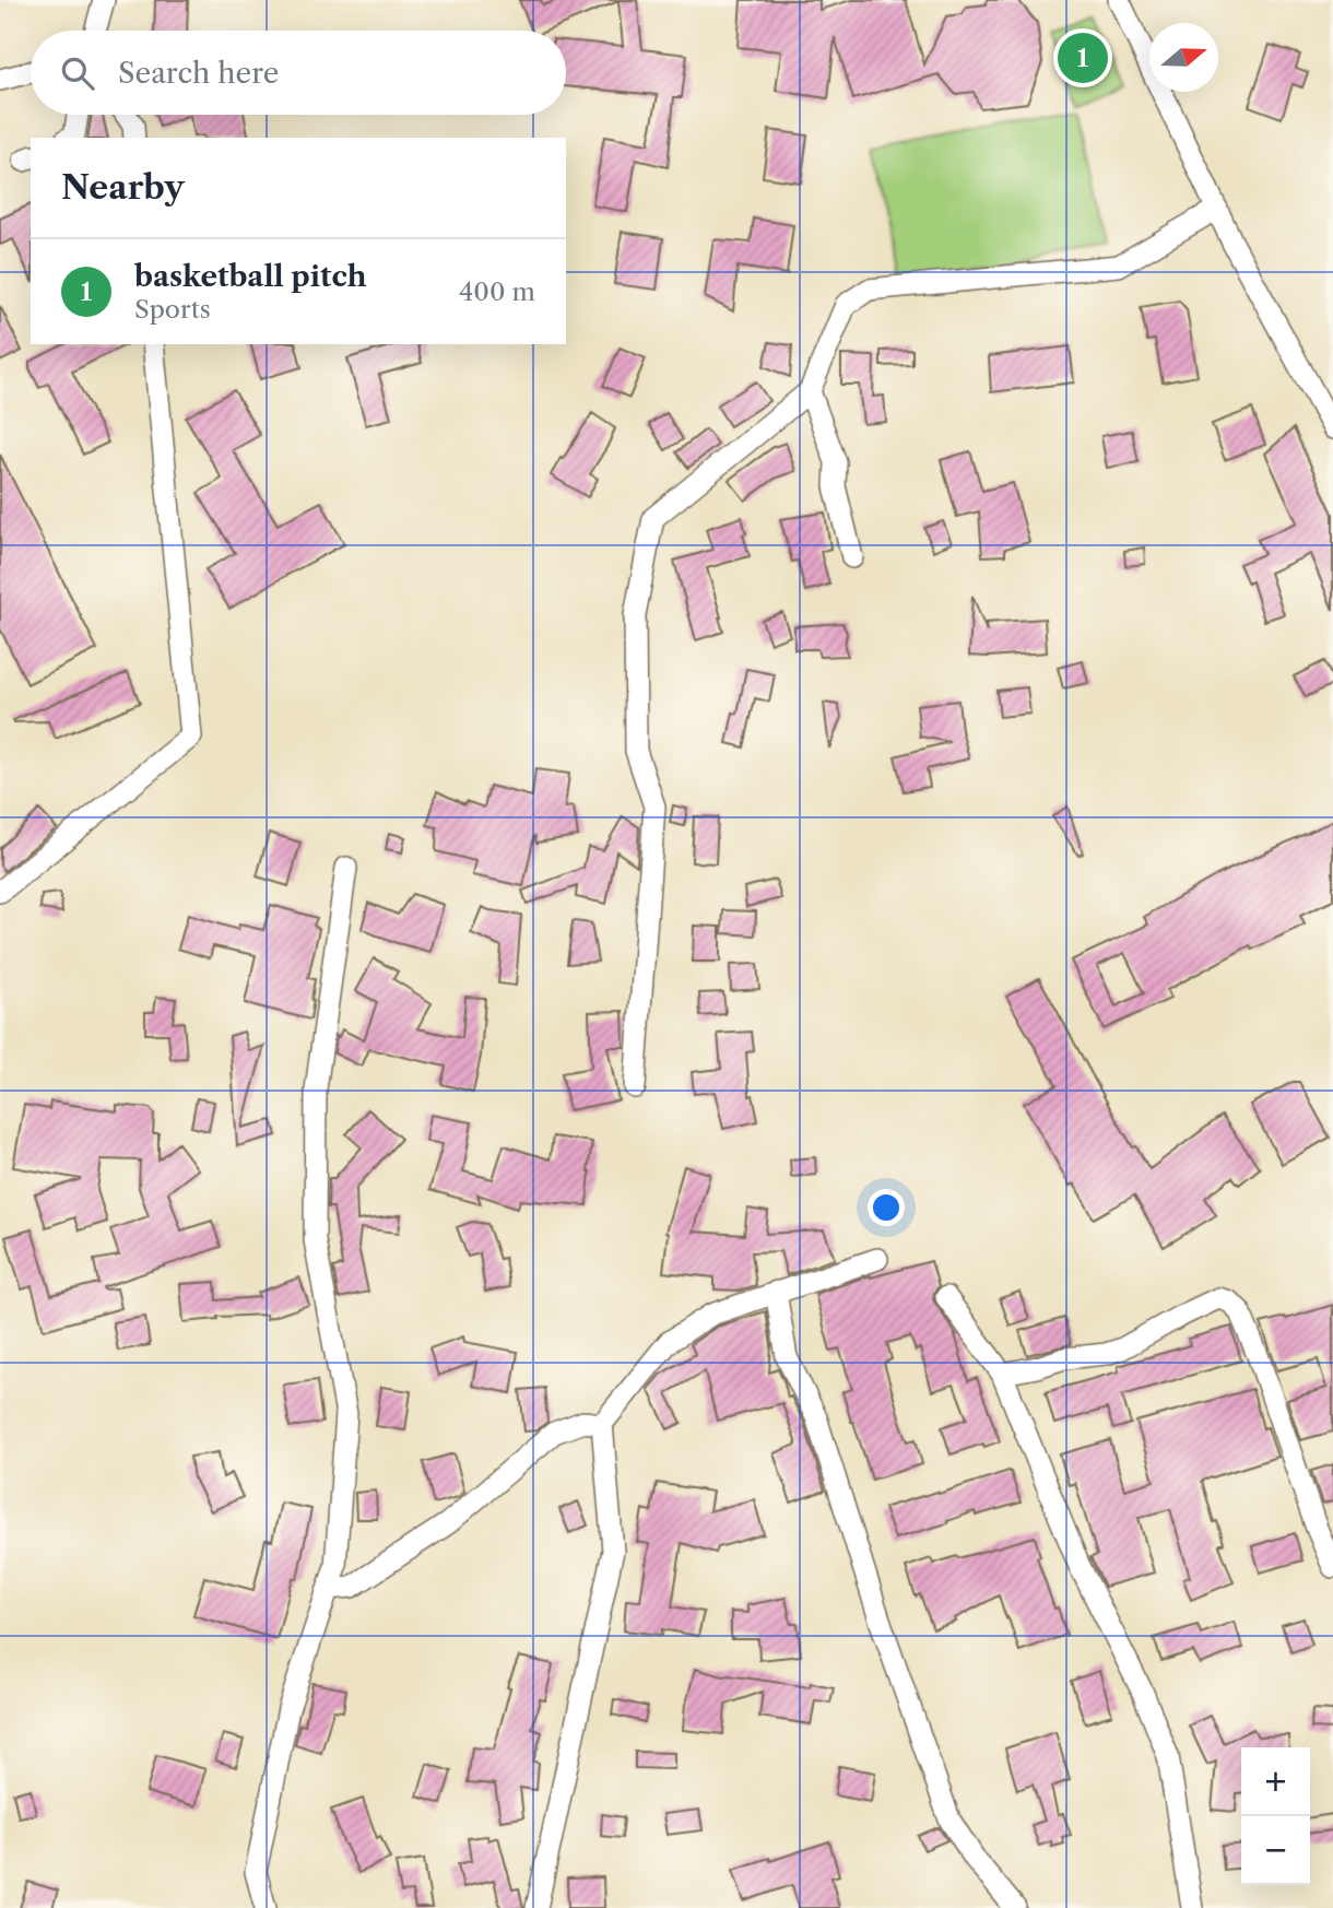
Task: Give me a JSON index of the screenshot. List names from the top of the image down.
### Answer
{
  "north": "right",
  "page": {
    "pins": "1",
    "search": "Search here",
    "heading": "Nearby",
    "list": [
      {
        "mark": "1",
        "name": "basketball pitch",
        "note": "Sports",
        "value": "400 m"
      }
    ],
    "map_buttons": ["+", "−"]
  }
}
